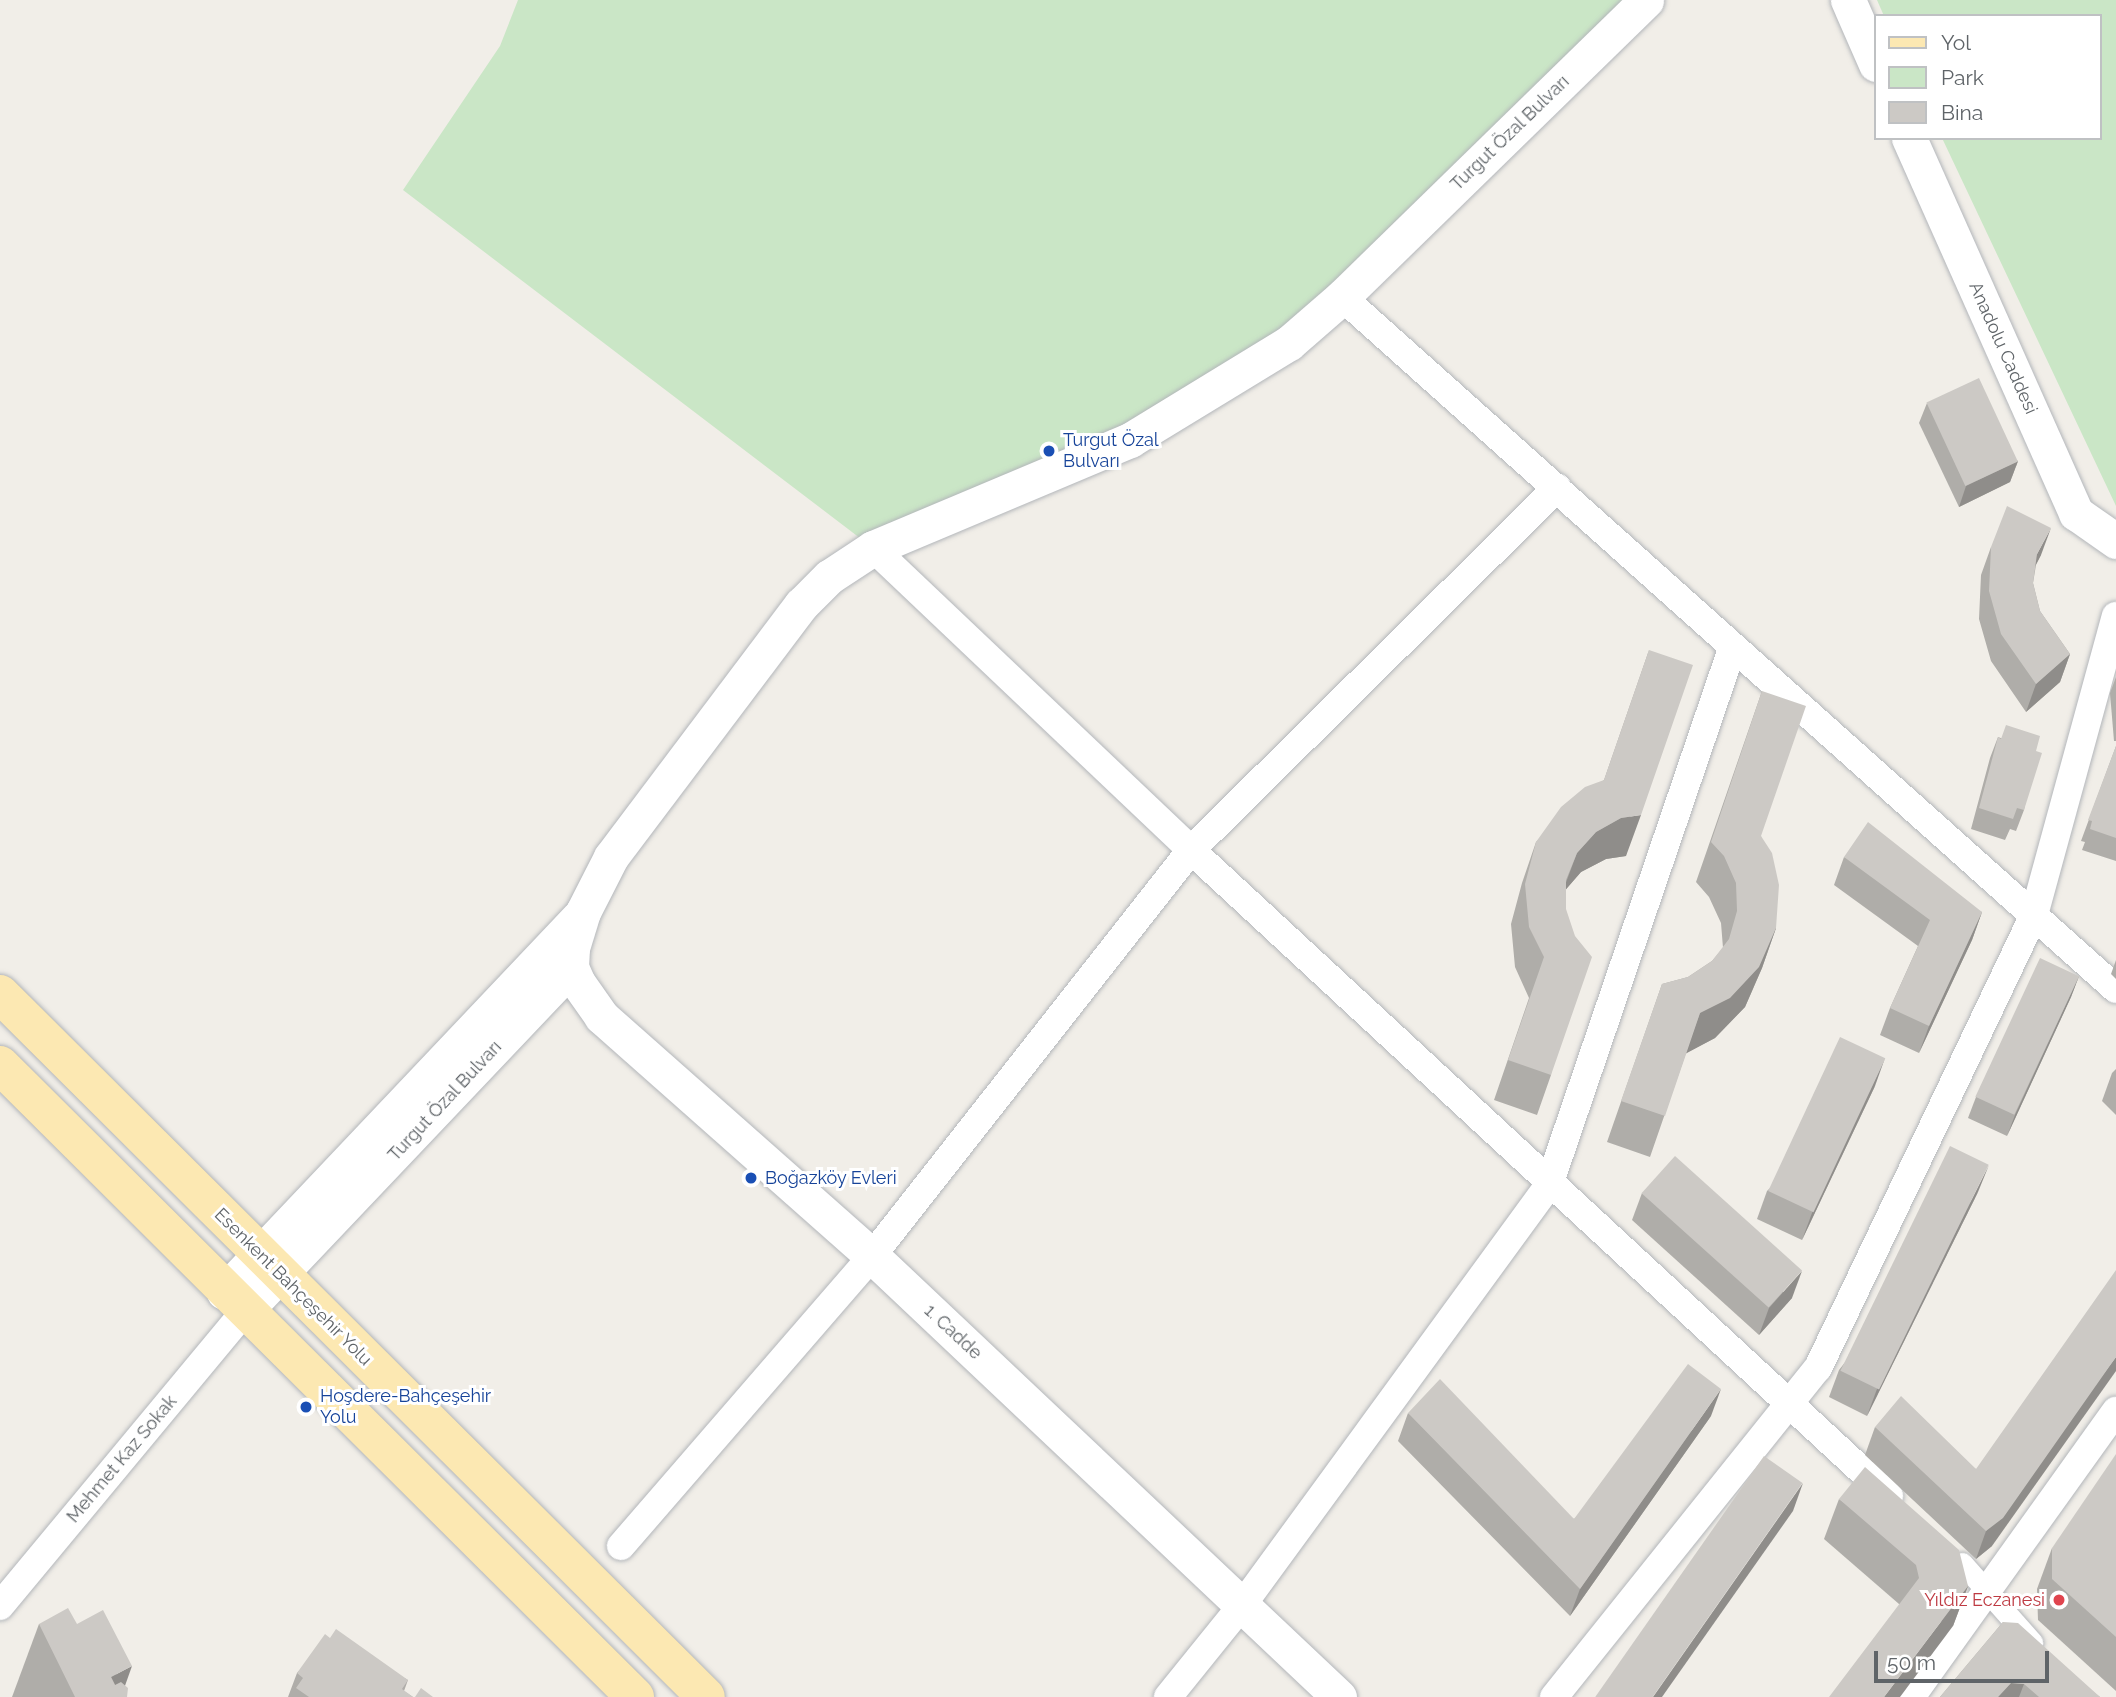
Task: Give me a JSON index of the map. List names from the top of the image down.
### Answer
{
  "streets": {
    "main road": ["Esenkent Bahçeşehir Yolu"],
    "street": [
      "Turgut Özal Bulvarı",
      "Anadolu Caddesi",
      "1. Cadde",
      "Mehmet Kaz Sokak"
    ]
  },
  "crossings": [
    ["Turgut Özal Bulvarı", "Esenkent Bahçeşehir Yolu"],
    ["Turgut Özal Bulvarı", "1. Cadde"]
  ],
  "places": [
    "Turgut Özal Bulvarı",
    "Boğazköy Evleri",
    "Hoşdere-Bahçeşehir Yolu",
    "Yıldız Eczanesi"
  ],
  "legend": ["Yol", "Park", "Bina"],
  "scale_bar": "50 m"
}
